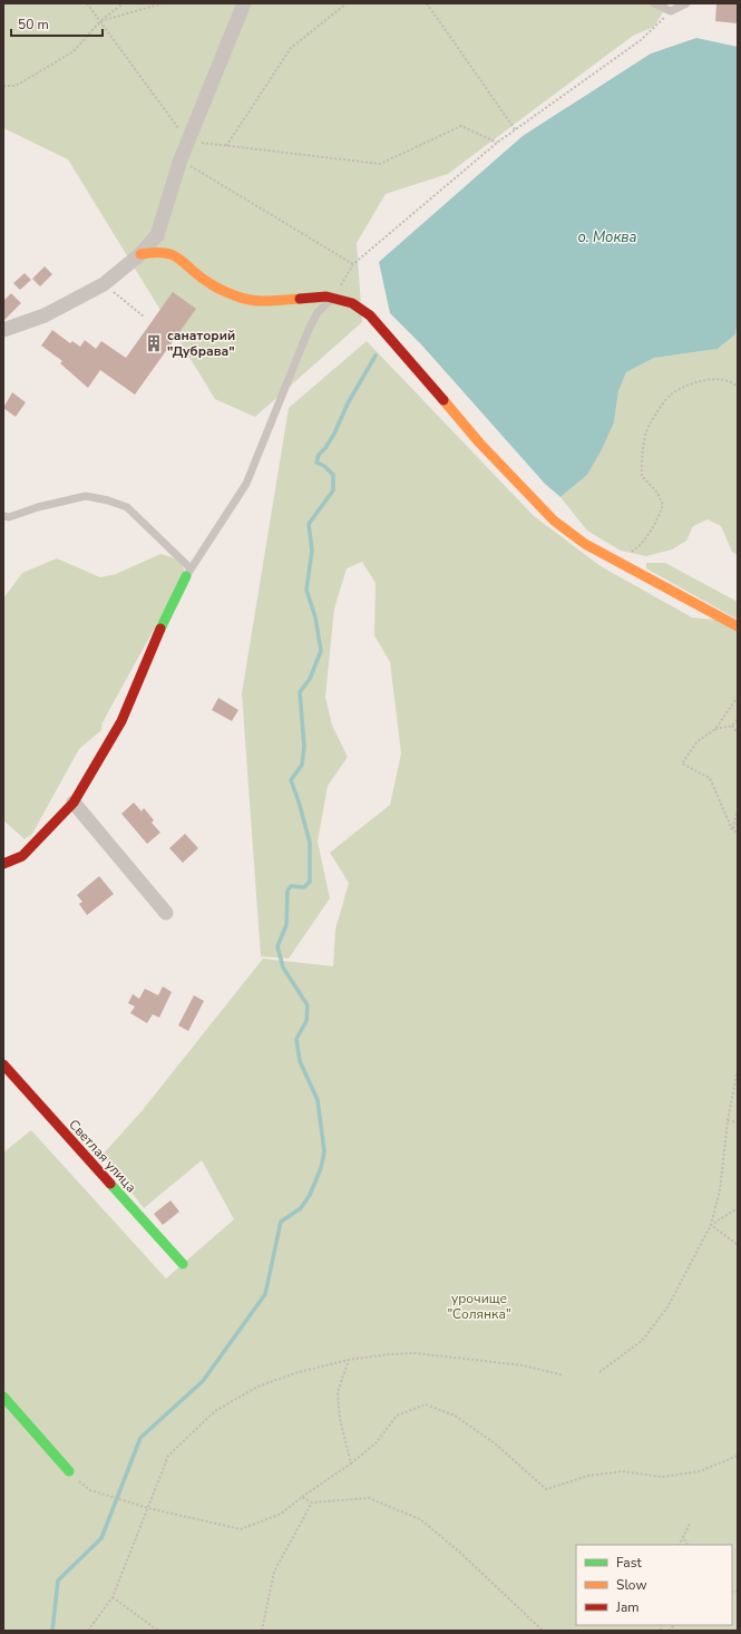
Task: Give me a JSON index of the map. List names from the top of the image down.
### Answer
{
  "streets": {
    "street": ["Светлая улица"]
  },
  "water": ["о. Моква"],
  "parks": ["урочище \"Солянка\""],
  "places": {
    "building": ["санаторий \"Дубрава\""]
  },
  "legend": ["Fast", "Slow", "Jam"],
  "scale_bar": "50 m"
}
